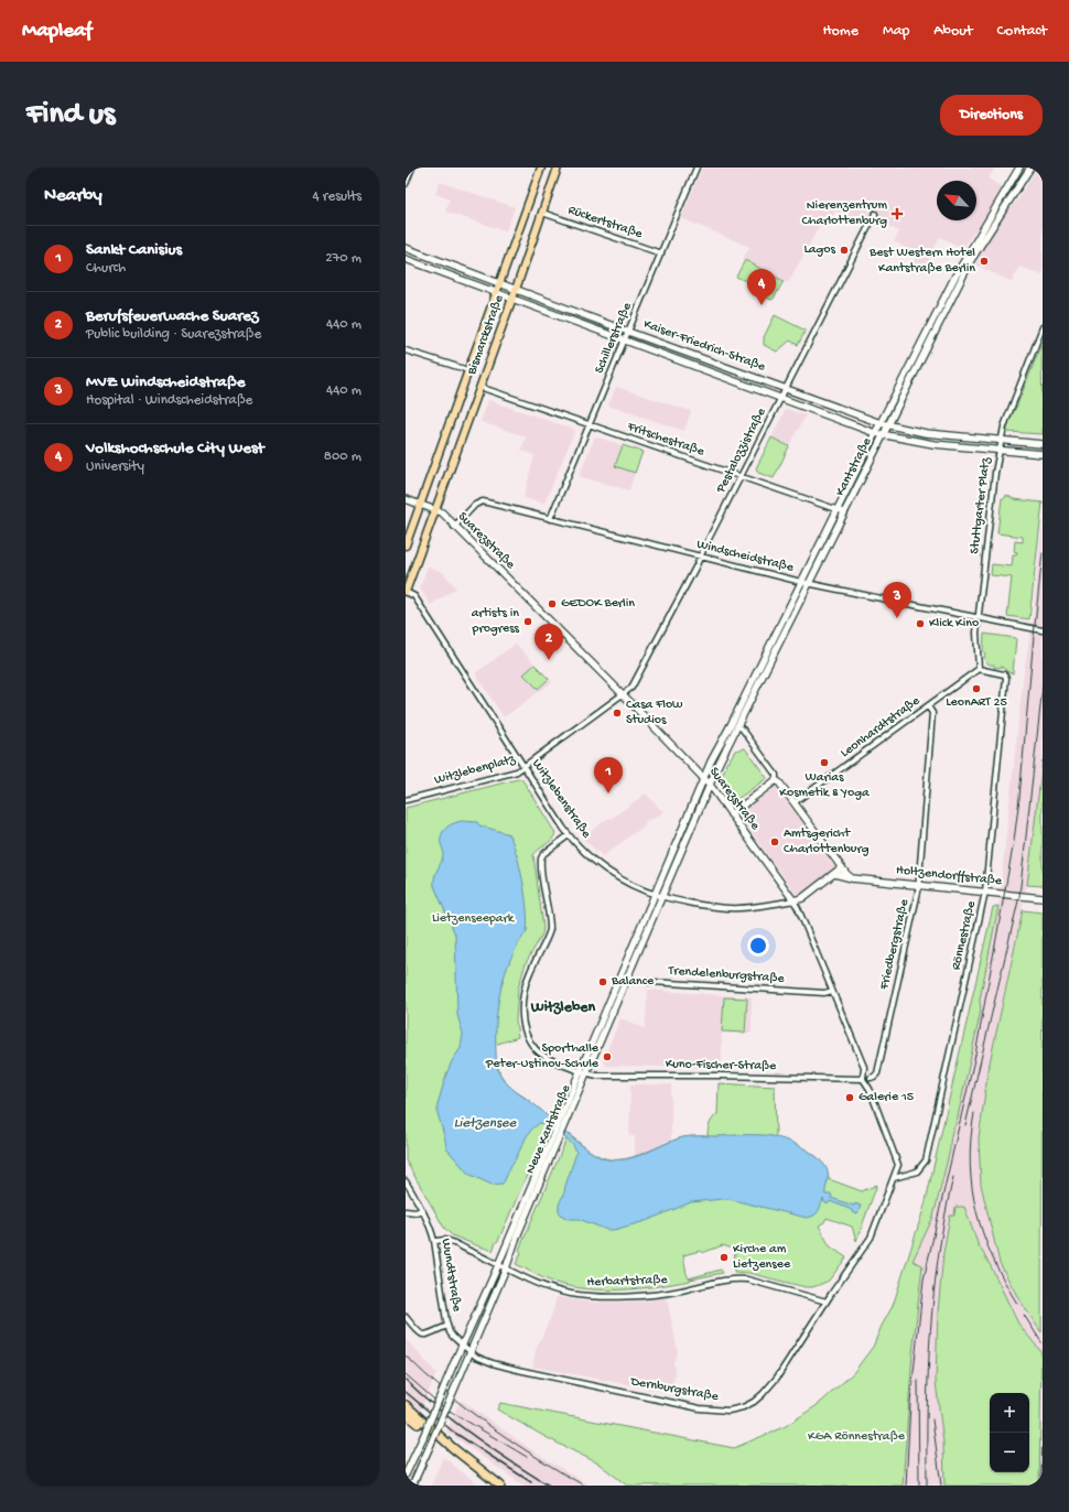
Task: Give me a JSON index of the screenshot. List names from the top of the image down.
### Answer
{
  "streets": {
    "main road": [
      "Bismarckstraße",
      "Kaiser-Friedrich-Straße",
      "Kantstraße",
      "Suarezstraße",
      "Witzlebenstraße",
      "Holtzendorffstraße",
      "Neue Kantstraße"
    ],
    "street": [
      "Rückertstraße",
      "Schillerstraße",
      "Fritschestraße",
      "Pestalozzistraße",
      "Stuttgarter Platz",
      "Windscheidstraße",
      "Leonhardtstraße",
      "Witzlebenplatz",
      "Rönnestraße",
      "Friedbergstraße",
      "Trendelenburgstraße",
      "Kuno-Fischer-Straße",
      "Wundtstraße",
      "Herbartstraße",
      "Dernburgstraße"
    ]
  },
  "crossings": [
    ["Rückertstraße", "Bismarckstraße"],
    ["Rückertstraße", "Schillerstraße"],
    ["Bismarckstraße", "Kaiser-Friedrich-Straße"],
    ["Bismarckstraße", "Fritschestraße"],
    ["Bismarckstraße", "Suarezstraße"],
    ["Bismarckstraße", "Witzlebenstraße"],
    ["Schillerstraße", "Kaiser-Friedrich-Straße"],
    ["Schillerstraße", "Fritschestraße"],
    ["Schillerstraße", "Windscheidstraße"],
    ["Kaiser-Friedrich-Straße", "Pestalozzistraße"],
    ["Kaiser-Friedrich-Straße", "Kantstraße"],
    ["Kaiser-Friedrich-Straße", "Stuttgarter Platz"],
    ["Fritschestraße", "Pestalozzistraße"],
    ["Fritschestraße", "Kantstraße"],
    ["Pestalozzistraße", "Suarezstraße"],
    ["Pestalozzistraße", "Windscheidstraße"],
    ["Pestalozzistraße", "Witzlebenplatz"],
    ["Kantstraße", "Suarezstraße"],
    ["Kantstraße", "Windscheidstraße"],
    ["Kantstraße", "Neue Kantstraße"],
    ["Stuttgarter Platz", "Windscheidstraße"],
    ["Stuttgarter Platz", "Leonhardtstraße"],
    ["Stuttgarter Platz", "Rönnestraße"],
    ["Suarezstraße", "Windscheidstraße"],
    ["Suarezstraße", "Witzlebenplatz"],
    ["Suarezstraße", "Witzlebenstraße"],
    ["Suarezstraße", "Rönnestraße"],
    ["Suarezstraße", "Trendelenburgstraße"],
    ["Suarezstraße", "Kuno-Fischer-Straße"],
    ["Suarezstraße", "Neue Kantstraße"],
    ["Suarezstraße", "Dernburgstraße"],
    ["Leonhardtstraße", "Rönnestraße"],
    ["Leonhardtstraße", "Friedbergstraße"],
    ["Witzlebenplatz", "Witzlebenstraße"],
    ["Witzlebenstraße", "Holtzendorffstraße"],
    ["Witzlebenstraße", "Kuno-Fischer-Straße"],
    ["Witzlebenstraße", "Neue Kantstraße"],
    ["Holtzendorffstraße", "Rönnestraße"],
    ["Holtzendorffstraße", "Friedbergstraße"],
    ["Rönnestraße", "Dernburgstraße"],
    ["Trendelenburgstraße", "Neue Kantstraße"],
    ["Kuno-Fischer-Straße", "Neue Kantstraße"],
    ["Neue Kantstraße", "Wundtstraße"],
    ["Neue Kantstraße", "Herbartstraße"],
    ["Neue Kantstraße", "Dernburgstraße"],
    ["Wundtstraße", "Herbartstraße"],
    ["Wundtstraße", "Dernburgstraße"],
    ["Herbartstraße", "Dernburgstraße"]
  ],
  "districts": ["Witzleben"],
  "water": ["Lietzensee"],
  "parks": ["Lietzenseepark", "KGA Rönnestraße"],
  "places": {
    "health": ["Nierenzentrum Charlottenburg"],
    "other": [
      "Lagos",
      "Best Western Hotel Kantstraße Berlin",
      "GEDOK Berlin",
      "artists in progress",
      "Klick Kino",
      "LeonART 25",
      "Casa Flow Studios",
      "Warias Kosmetik & Yoga",
      "Amtsgericht Charlottenburg",
      "Balance",
      "Sporthalle Peter-Ustinov-Schule",
      "Galerie 15",
      "Kirche am Lietzensee"
    ]
  },
  "north": "top left",
  "page": {
    "header": "Mapleaf",
    "nav": [
      "Home",
      "Map",
      "About",
      "Contact"
    ],
    "buttons": "Directions",
    "title": "Find us",
    "heading": ["Nearby", "4 results"],
    "list": [
      {
        "mark": "1",
        "name": "Sankt Canisius",
        "note": "Church",
        "value": "270 m"
      },
      {
        "mark": "2",
        "name": "Berufsfeuerwache Suarez",
        "note": "Public building · Suarezstraße",
        "value": "440 m"
      },
      {
        "mark": "3",
        "name": "MVZ Windscheidstraße",
        "note": "Hospital · Windscheidstraße",
        "value": "440 m"
      },
      {
        "mark": "4",
        "name": "Volkshochschule City West",
        "note": "University",
        "value": "800 m"
      }
    ],
    "pins": [
      "4",
      "3",
      "2",
      "1"
    ],
    "map_buttons": ["+", "−"]
  }
}
